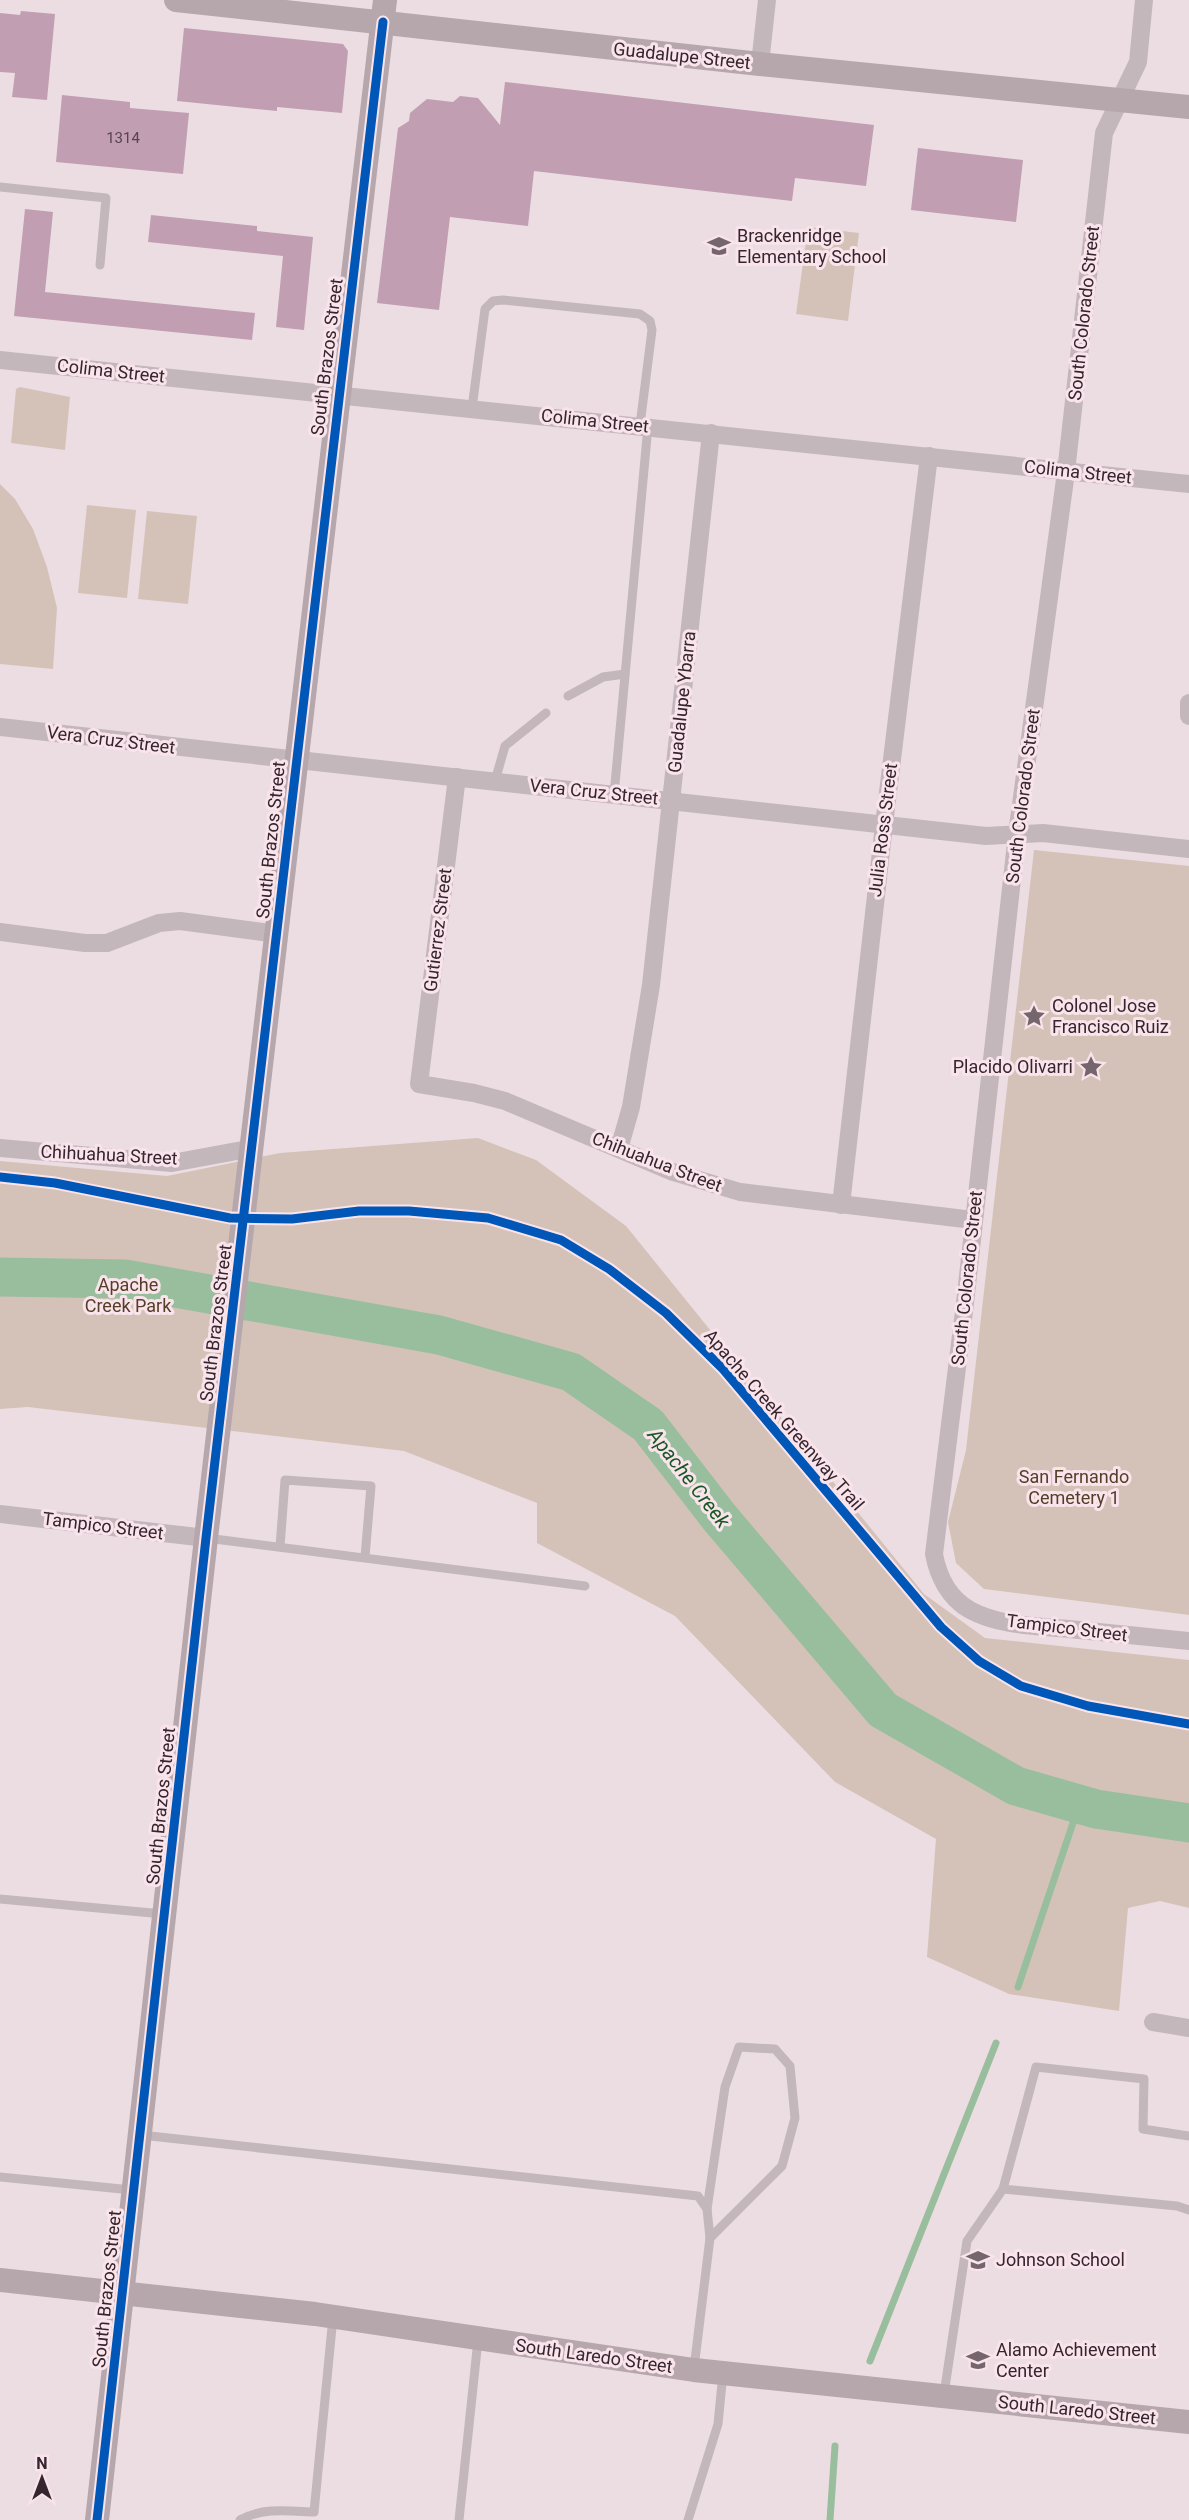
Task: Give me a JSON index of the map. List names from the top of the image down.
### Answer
{
  "streets": {
    "street": [
      "Guadalupe Street",
      "South Colorado Street",
      "South Brazos Street",
      "Colima Street",
      "Guadalupe Ybarra",
      "Vera Cruz Street",
      "Julia Ross Street",
      "Gutierrez Street",
      "Chihuahua Street",
      "Tampico Street",
      "South Laredo Street"
    ],
    "cycle path": ["Apache Creek Greenway Trail"]
  },
  "crossings": [
    ["Guadalupe Street", "South Colorado Street"],
    ["Guadalupe Street", "South Brazos Street"],
    ["South Colorado Street", "Colima Street"],
    ["South Colorado Street", "Vera Cruz Street"],
    ["South Colorado Street", "Chihuahua Street"],
    ["South Colorado Street", "Tampico Street"],
    ["South Brazos Street", "Colima Street"],
    ["South Brazos Street", "Vera Cruz Street"],
    ["South Brazos Street", "Chihuahua Street"],
    ["South Brazos Street", "Tampico Street"],
    ["South Brazos Street", "South Laredo Street"],
    ["Colima Street", "Guadalupe Ybarra"],
    ["Colima Street", "Julia Ross Street"],
    ["Guadalupe Ybarra", "Vera Cruz Street"],
    ["Guadalupe Ybarra", "Chihuahua Street"],
    ["Vera Cruz Street", "Julia Ross Street"],
    ["Vera Cruz Street", "Gutierrez Street"],
    ["Julia Ross Street", "Chihuahua Street"],
    ["Gutierrez Street", "Chihuahua Street"]
  ],
  "water": ["Apache Creek"],
  "parks": ["Apache Creek Park", "San Fernando Cemetery 1"],
  "places": {
    "school or university": ["Brackenridge Elementary School", "Johnson School", "Alamo Achievement Center"],
    "place": ["Colonel Jose Francisco Ruiz", "Placido Olivarri"]
  },
  "house_numbers": ["1314"],
  "north": "top"
}
